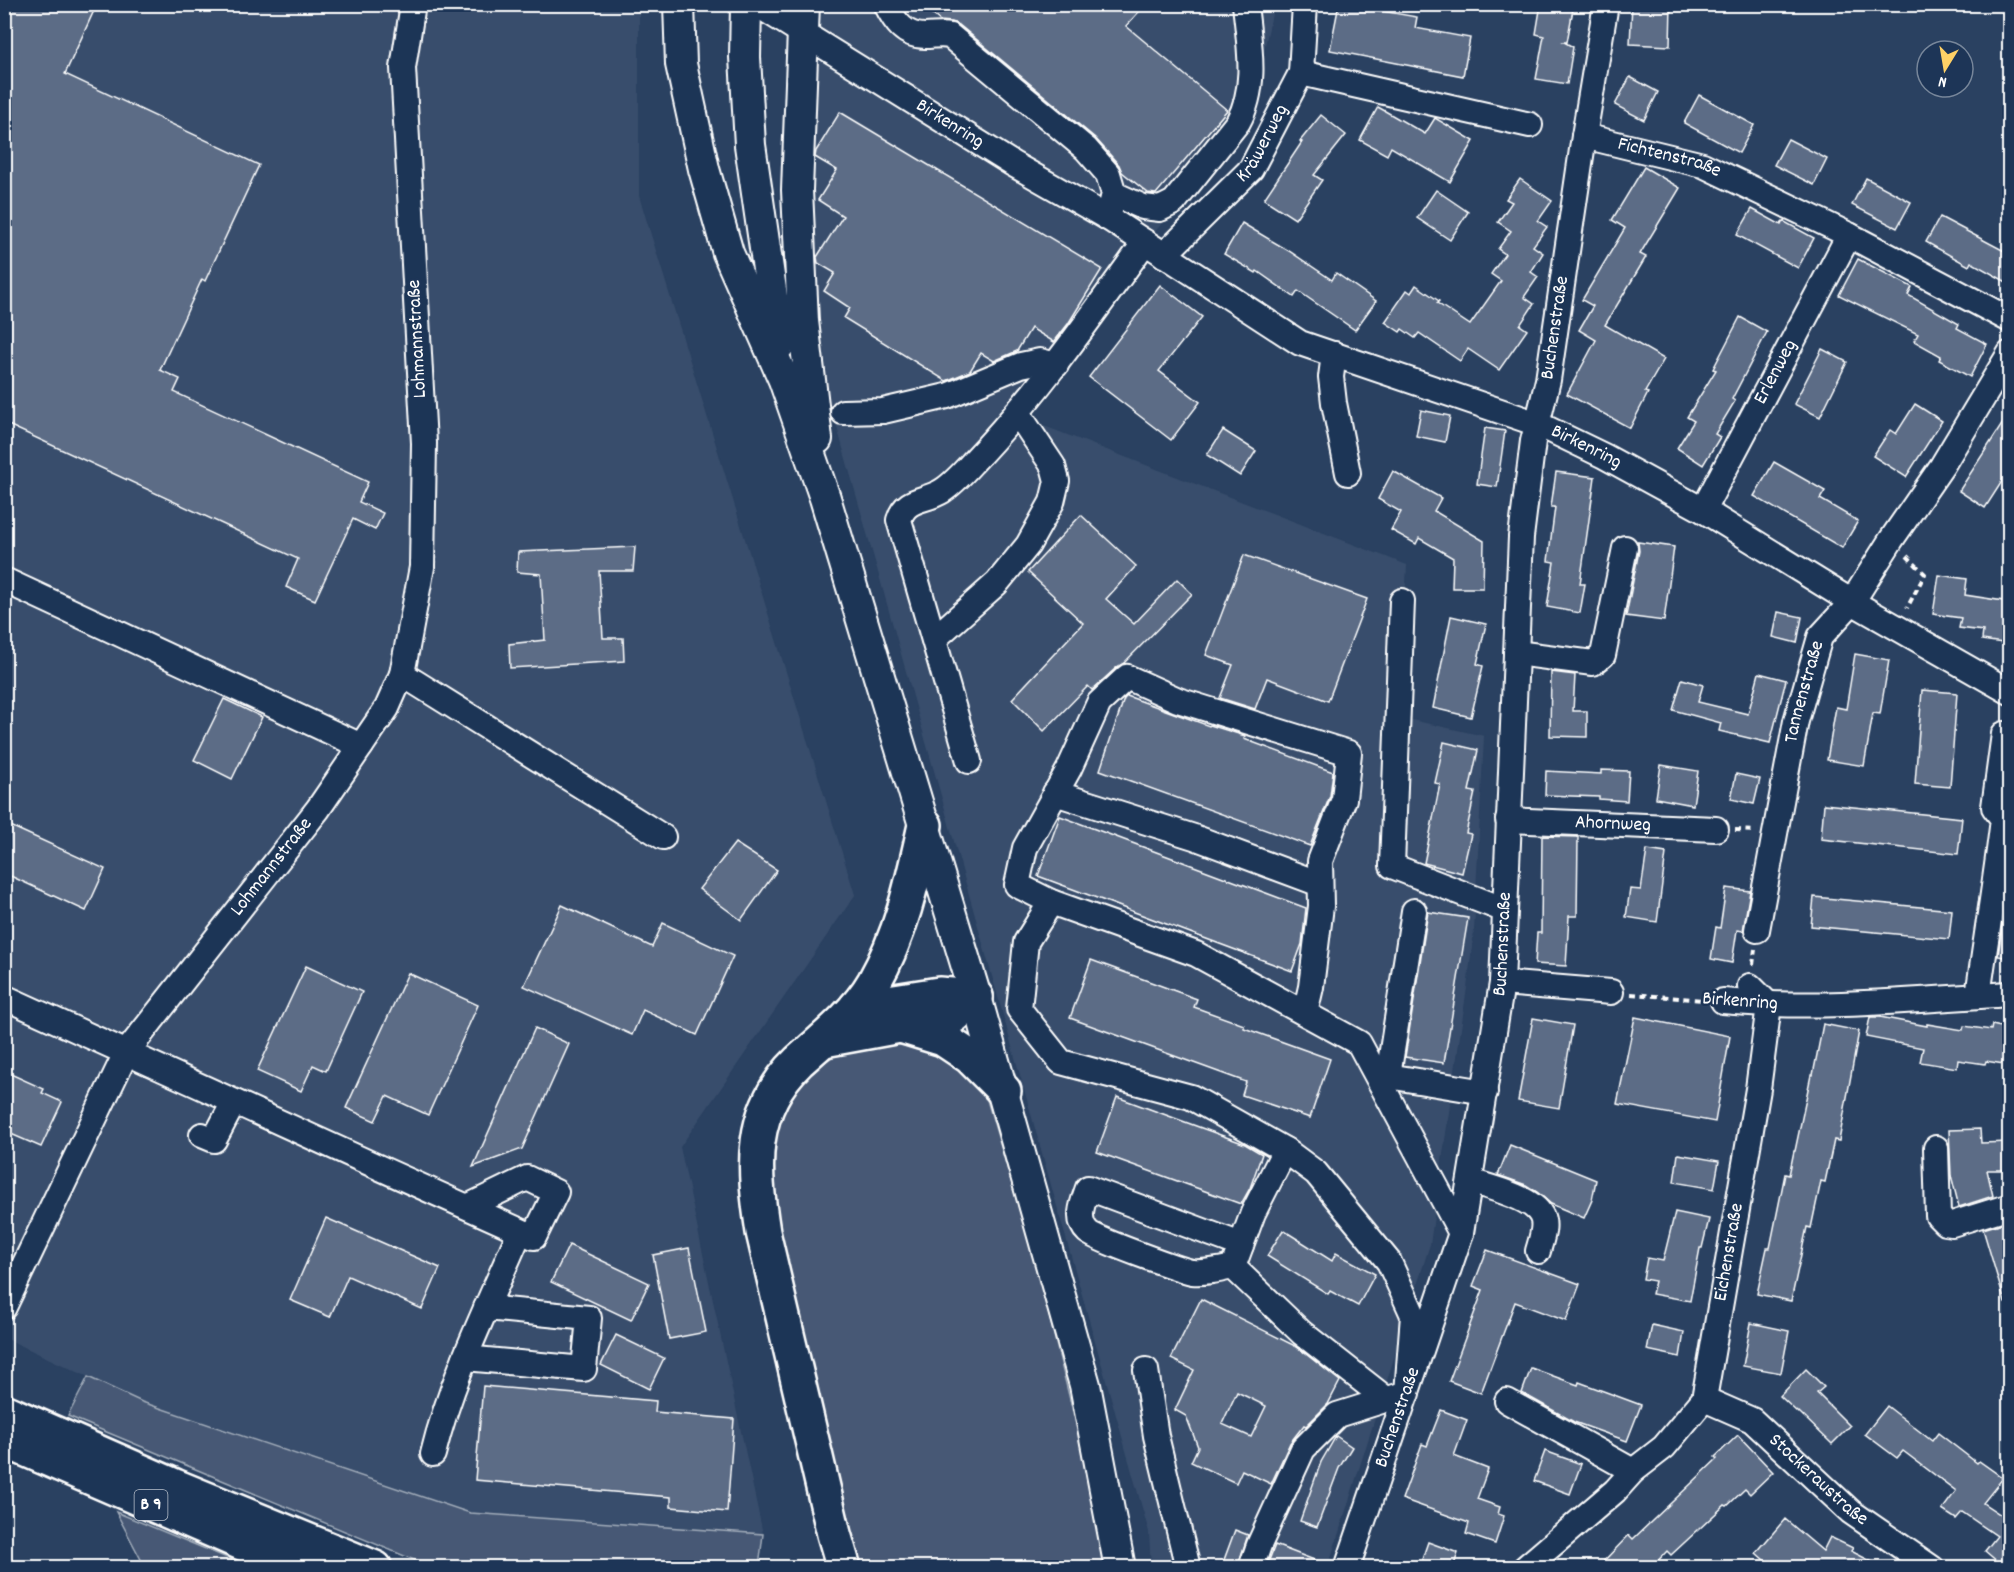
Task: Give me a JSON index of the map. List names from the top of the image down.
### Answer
{
  "streets": {
    "highway": ["B 9"],
    "street": [
      "Birkenring",
      "Kräwerweg",
      "Fichtenstraße",
      "Buchenstraße",
      "Lohmannstraße",
      "Erlenweg",
      "Tannenstraße",
      "Ahornweg",
      "Eichenstraße",
      "Stockeraustraße"
    ]
  },
  "crossings": [
    ["Birkenring", "Kräwerweg"],
    ["Birkenring", "Buchenstraße"],
    ["Birkenring", "Erlenweg"],
    ["Birkenring", "Tannenstraße"],
    ["Birkenring", "Eichenstraße"],
    ["Fichtenstraße", "Buchenstraße"],
    ["Fichtenstraße", "Erlenweg"],
    ["Buchenstraße", "Ahornweg"],
    ["Eichenstraße", "Stockeraustraße"]
  ],
  "north": "bottom"
}
